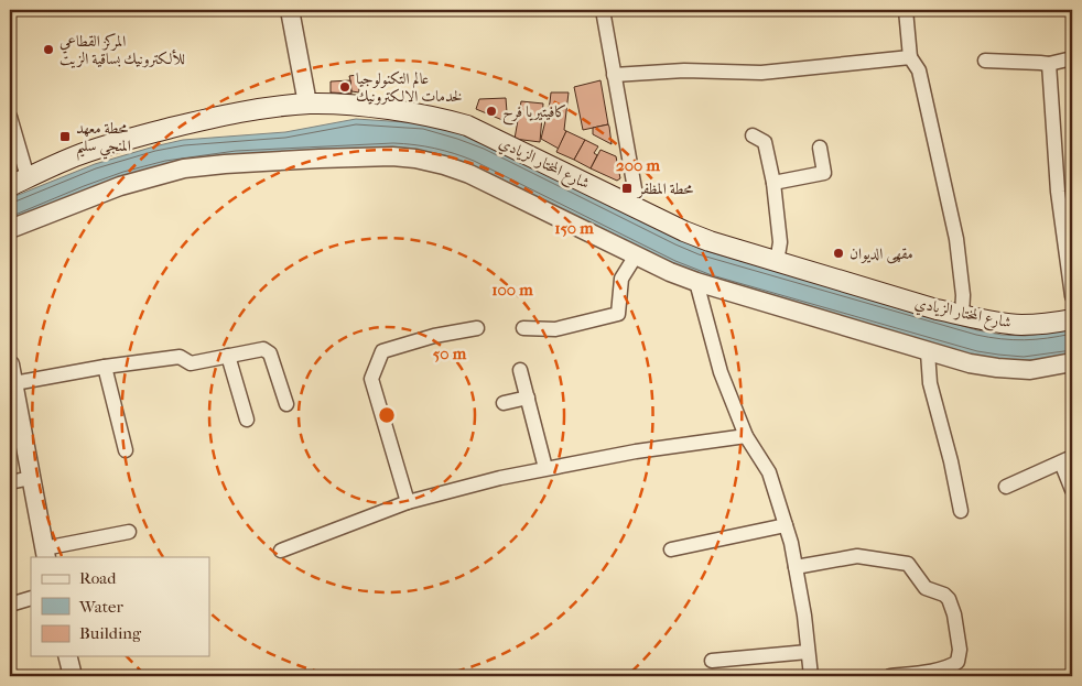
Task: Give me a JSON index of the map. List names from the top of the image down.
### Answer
{
  "streets": {
    "main road": ["شارع المختار الزيادي"]
  },
  "places": {
    "other": [
      "المركز القطاعي للألكترونيك بساقية الزيت",
      "عالم التكنولوجيا لخدمات الالكترونيك",
      "كافيتيريا فرح",
      "مقهى الديوان"
    ],
    "transit": ["محطة معهد المنجي سليم", "محطة المظفر"]
  },
  "legend": ["Road", "Water", "Building"],
  "rings": [
    "200 m",
    "150 m",
    "100 m",
    "50 m"
  ]
}
